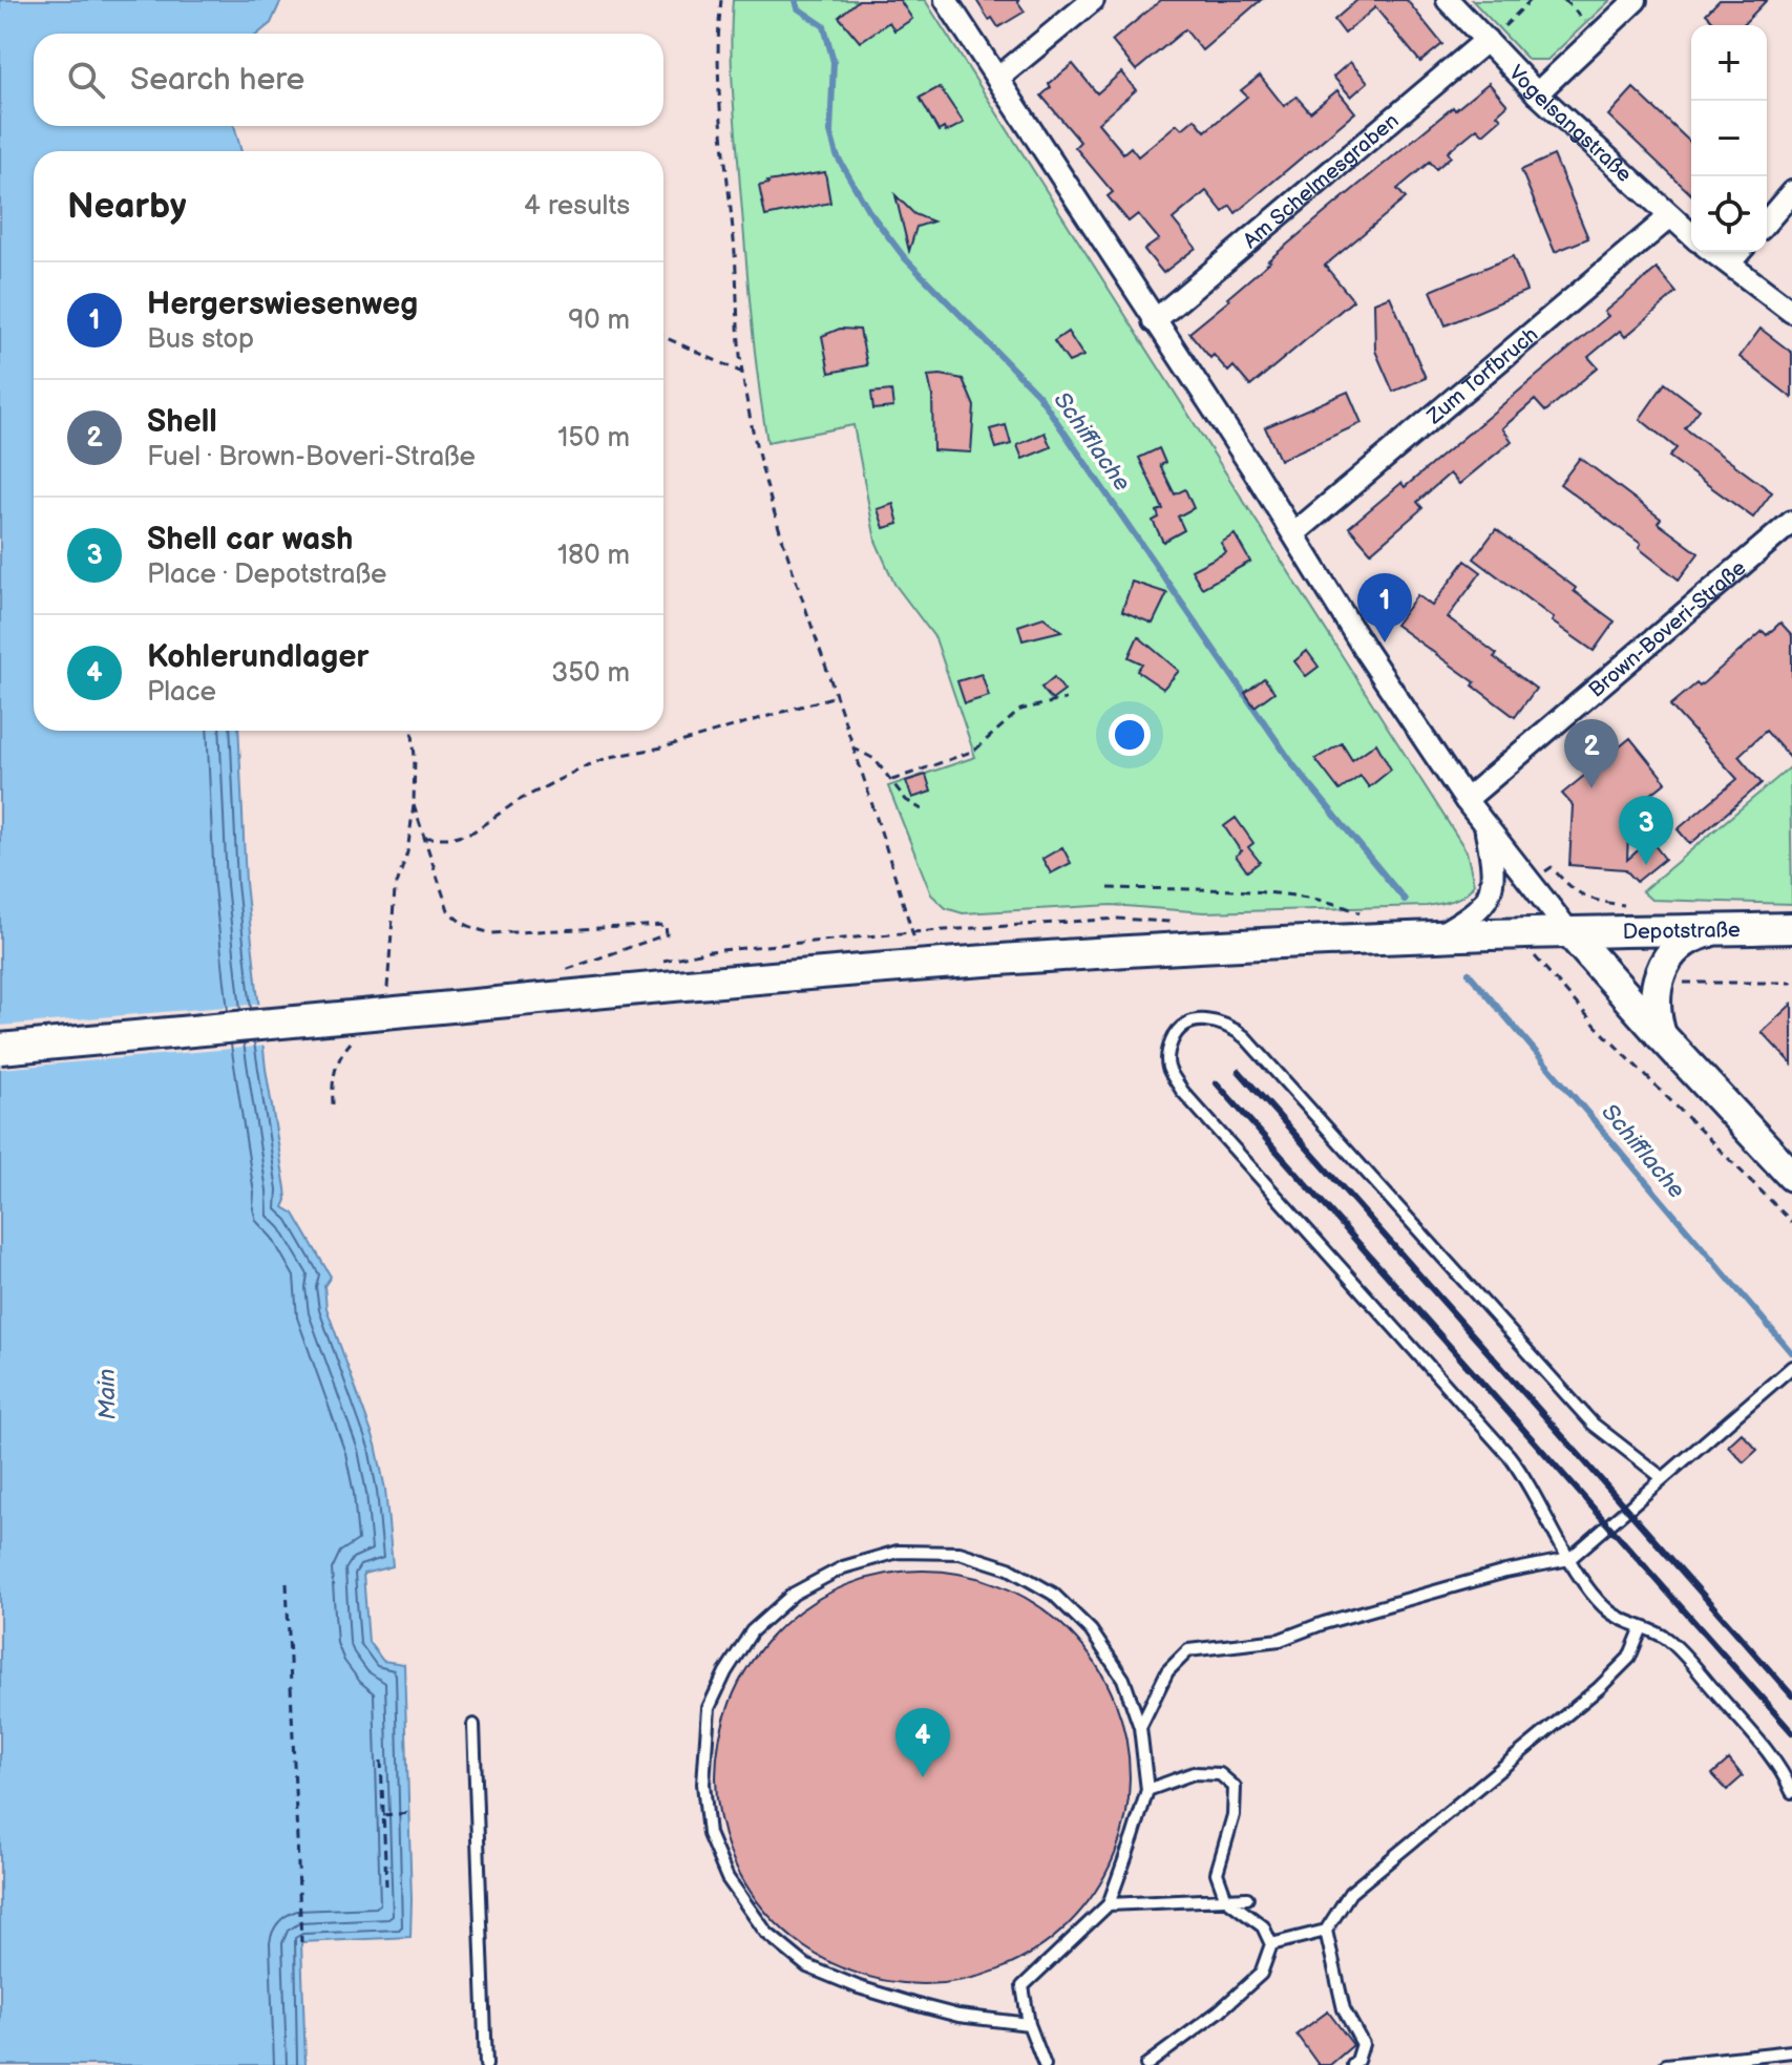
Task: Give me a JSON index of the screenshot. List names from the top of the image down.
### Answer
{
  "streets": {
    "main road": ["Depotstraße"],
    "street": [
      "Vogelsangstraße",
      "Am Schelmesgraben",
      "Zum Torfbruch",
      "Brown-Boveri-Straße"
    ]
  },
  "crossings": [
    ["Vogelsangstraße", "Am Schelmesgraben"],
    ["Vogelsangstraße", "Zum Torfbruch"]
  ],
  "water": ["Schifflache", "Main"],
  "page": {
    "map_buttons": ["+", "−"],
    "search": "Search here",
    "heading": ["Nearby", "4 results"],
    "list": [
      {
        "mark": "1",
        "name": "Hergerswiesenweg",
        "note": "Bus stop",
        "value": "90 m"
      },
      {
        "mark": "2",
        "name": "Shell",
        "note": "Fuel · Brown-Boveri-Straße",
        "value": "150 m"
      },
      {
        "mark": "3",
        "name": "Shell car wash",
        "note": "Place · Depotstraße",
        "value": "180 m"
      },
      {
        "mark": "4",
        "name": "Kohlerundlager",
        "note": "Place",
        "value": "350 m"
      }
    ],
    "pins": [
      "1",
      "2",
      "3",
      "4"
    ]
  }
}
